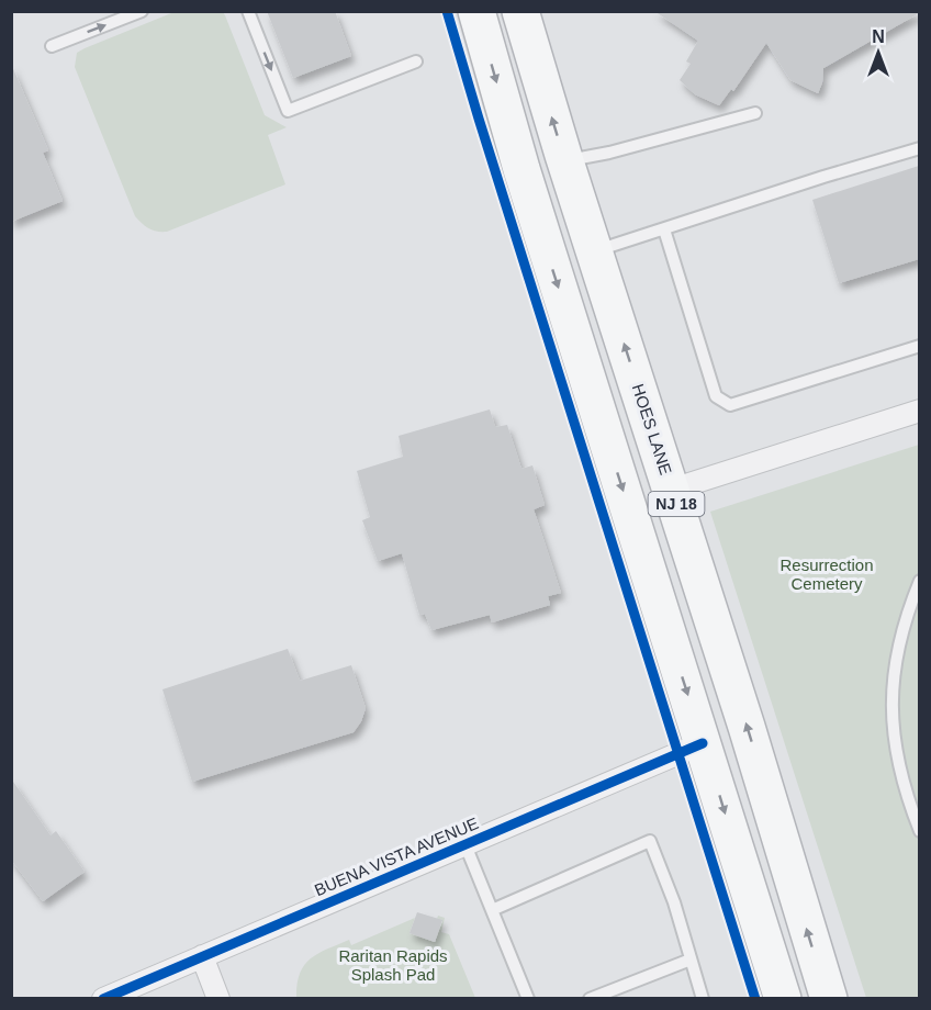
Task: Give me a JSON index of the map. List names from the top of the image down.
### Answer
{
  "streets": {
    "highway": ["HOES LANE", "NJ 18"],
    "street": ["BUENA VISTA AVENUE"]
  },
  "crossings": [
    ["NJ 18", "BUENA VISTA AVENUE"]
  ],
  "parks": ["Resurrection Cemetery", "Raritan Rapids Splash Pad"],
  "north": "top"
}
